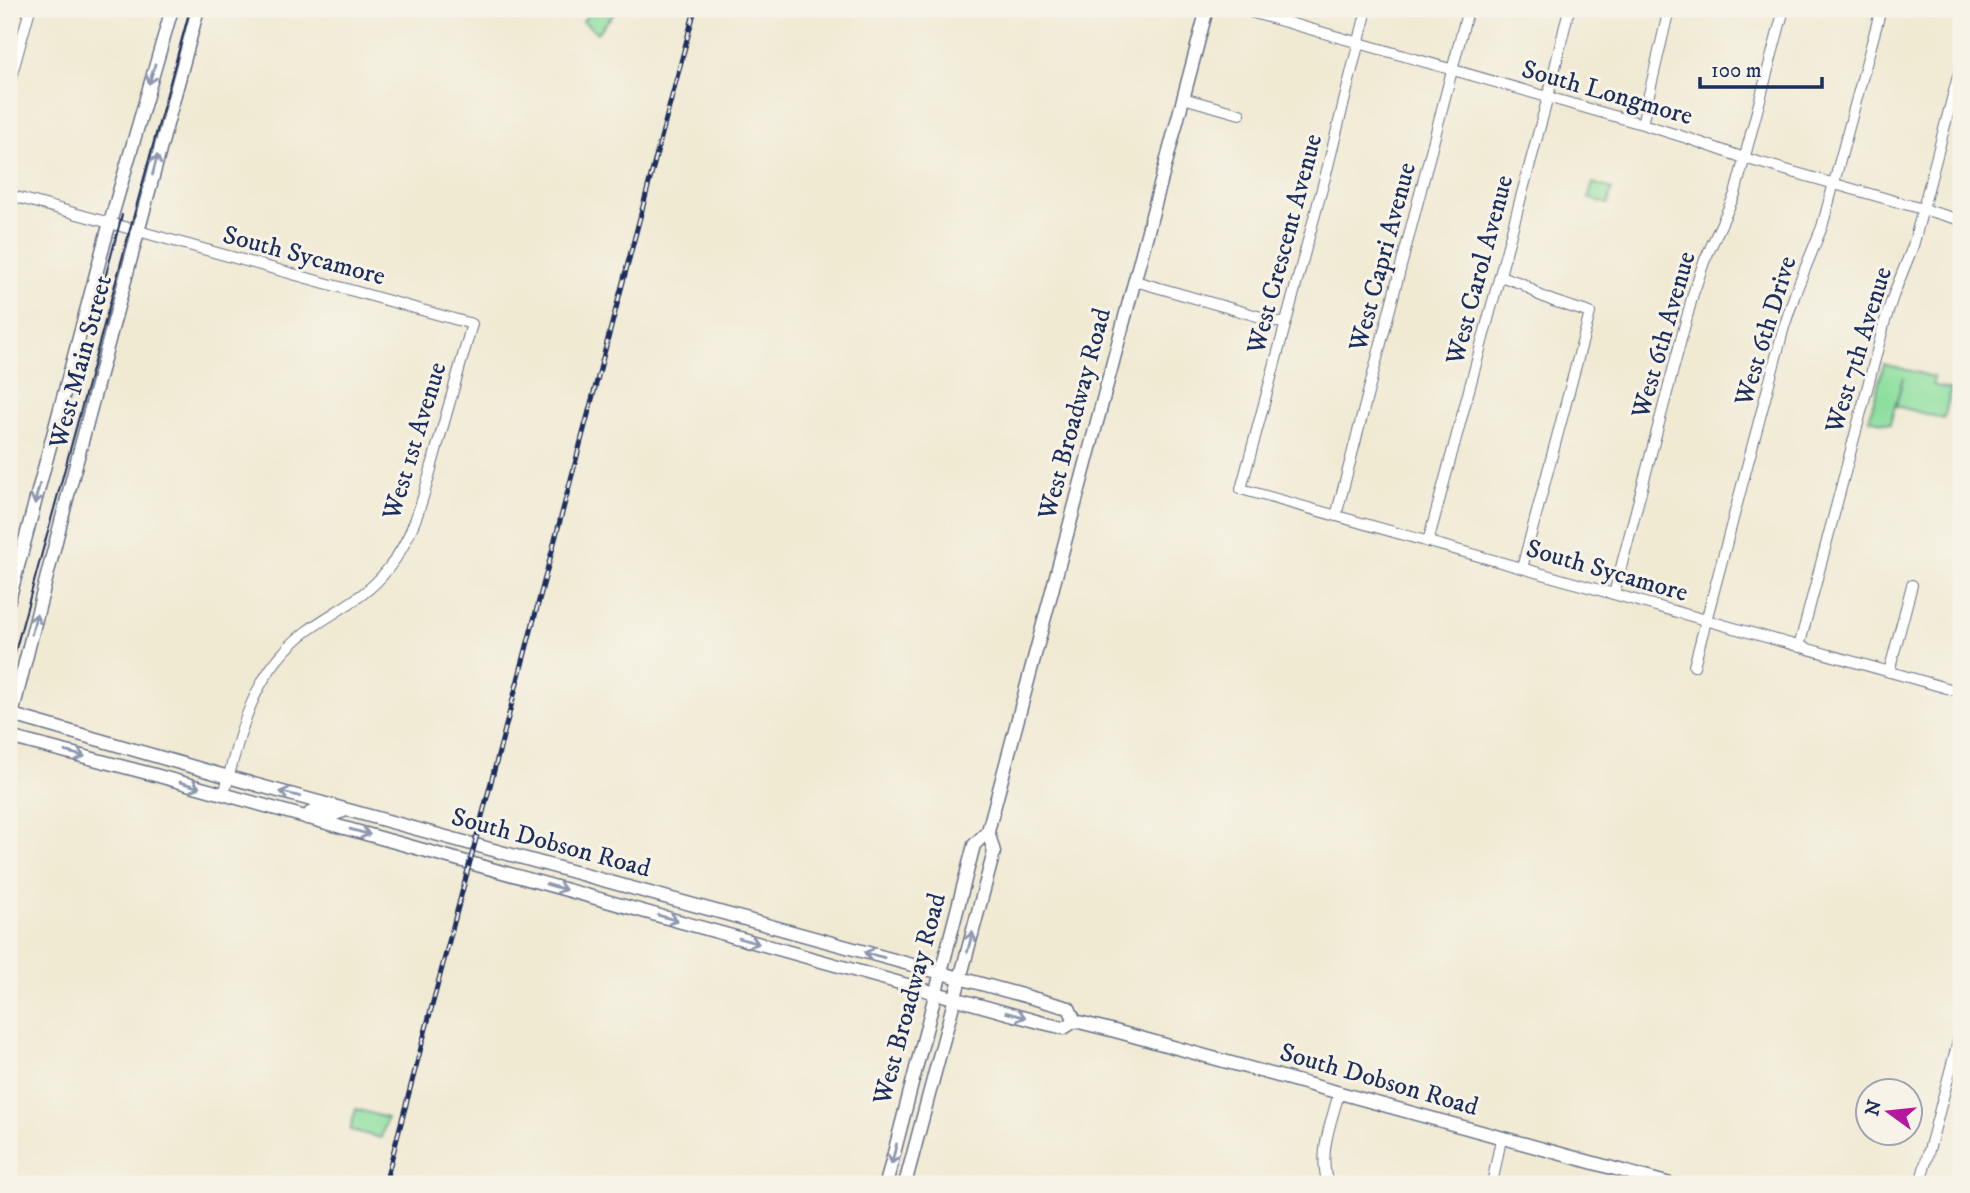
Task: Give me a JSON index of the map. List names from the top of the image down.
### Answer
{
  "streets": {
    "main road": ["West Main Street", "West Broadway Road", "South Dobson Road"],
    "street": [
      "South Longmore",
      "West Crescent Avenue",
      "South Sycamore",
      "West Capri Avenue",
      "West Carol Avenue",
      "West 6th Drive",
      "West 6th Avenue",
      "West 7th Avenue",
      "West 1st Avenue"
    ]
  },
  "crossings": [
    ["South Longmore", "West Crescent Avenue"],
    ["South Longmore", "West Capri Avenue"],
    ["South Longmore", "West Carol Avenue"],
    ["South Longmore", "West 6th Drive"],
    ["South Longmore", "West 6th Avenue"],
    ["South Longmore", "West 7th Avenue"],
    ["West Crescent Avenue", "South Sycamore"],
    ["South Sycamore", "West Capri Avenue"],
    ["South Sycamore", "West Carol Avenue"],
    ["South Sycamore", "West 6th Drive"],
    ["South Sycamore", "West 6th Avenue"],
    ["South Sycamore", "West 7th Avenue"],
    ["South Sycamore", "West Main Street"],
    ["South Sycamore", "West 1st Avenue"],
    ["West Main Street", "South Dobson Road"],
    ["West Broadway Road", "South Dobson Road"],
    ["West 1st Avenue", "South Dobson Road"]
  ],
  "scale_bar": "100 m",
  "north": "left"
}
